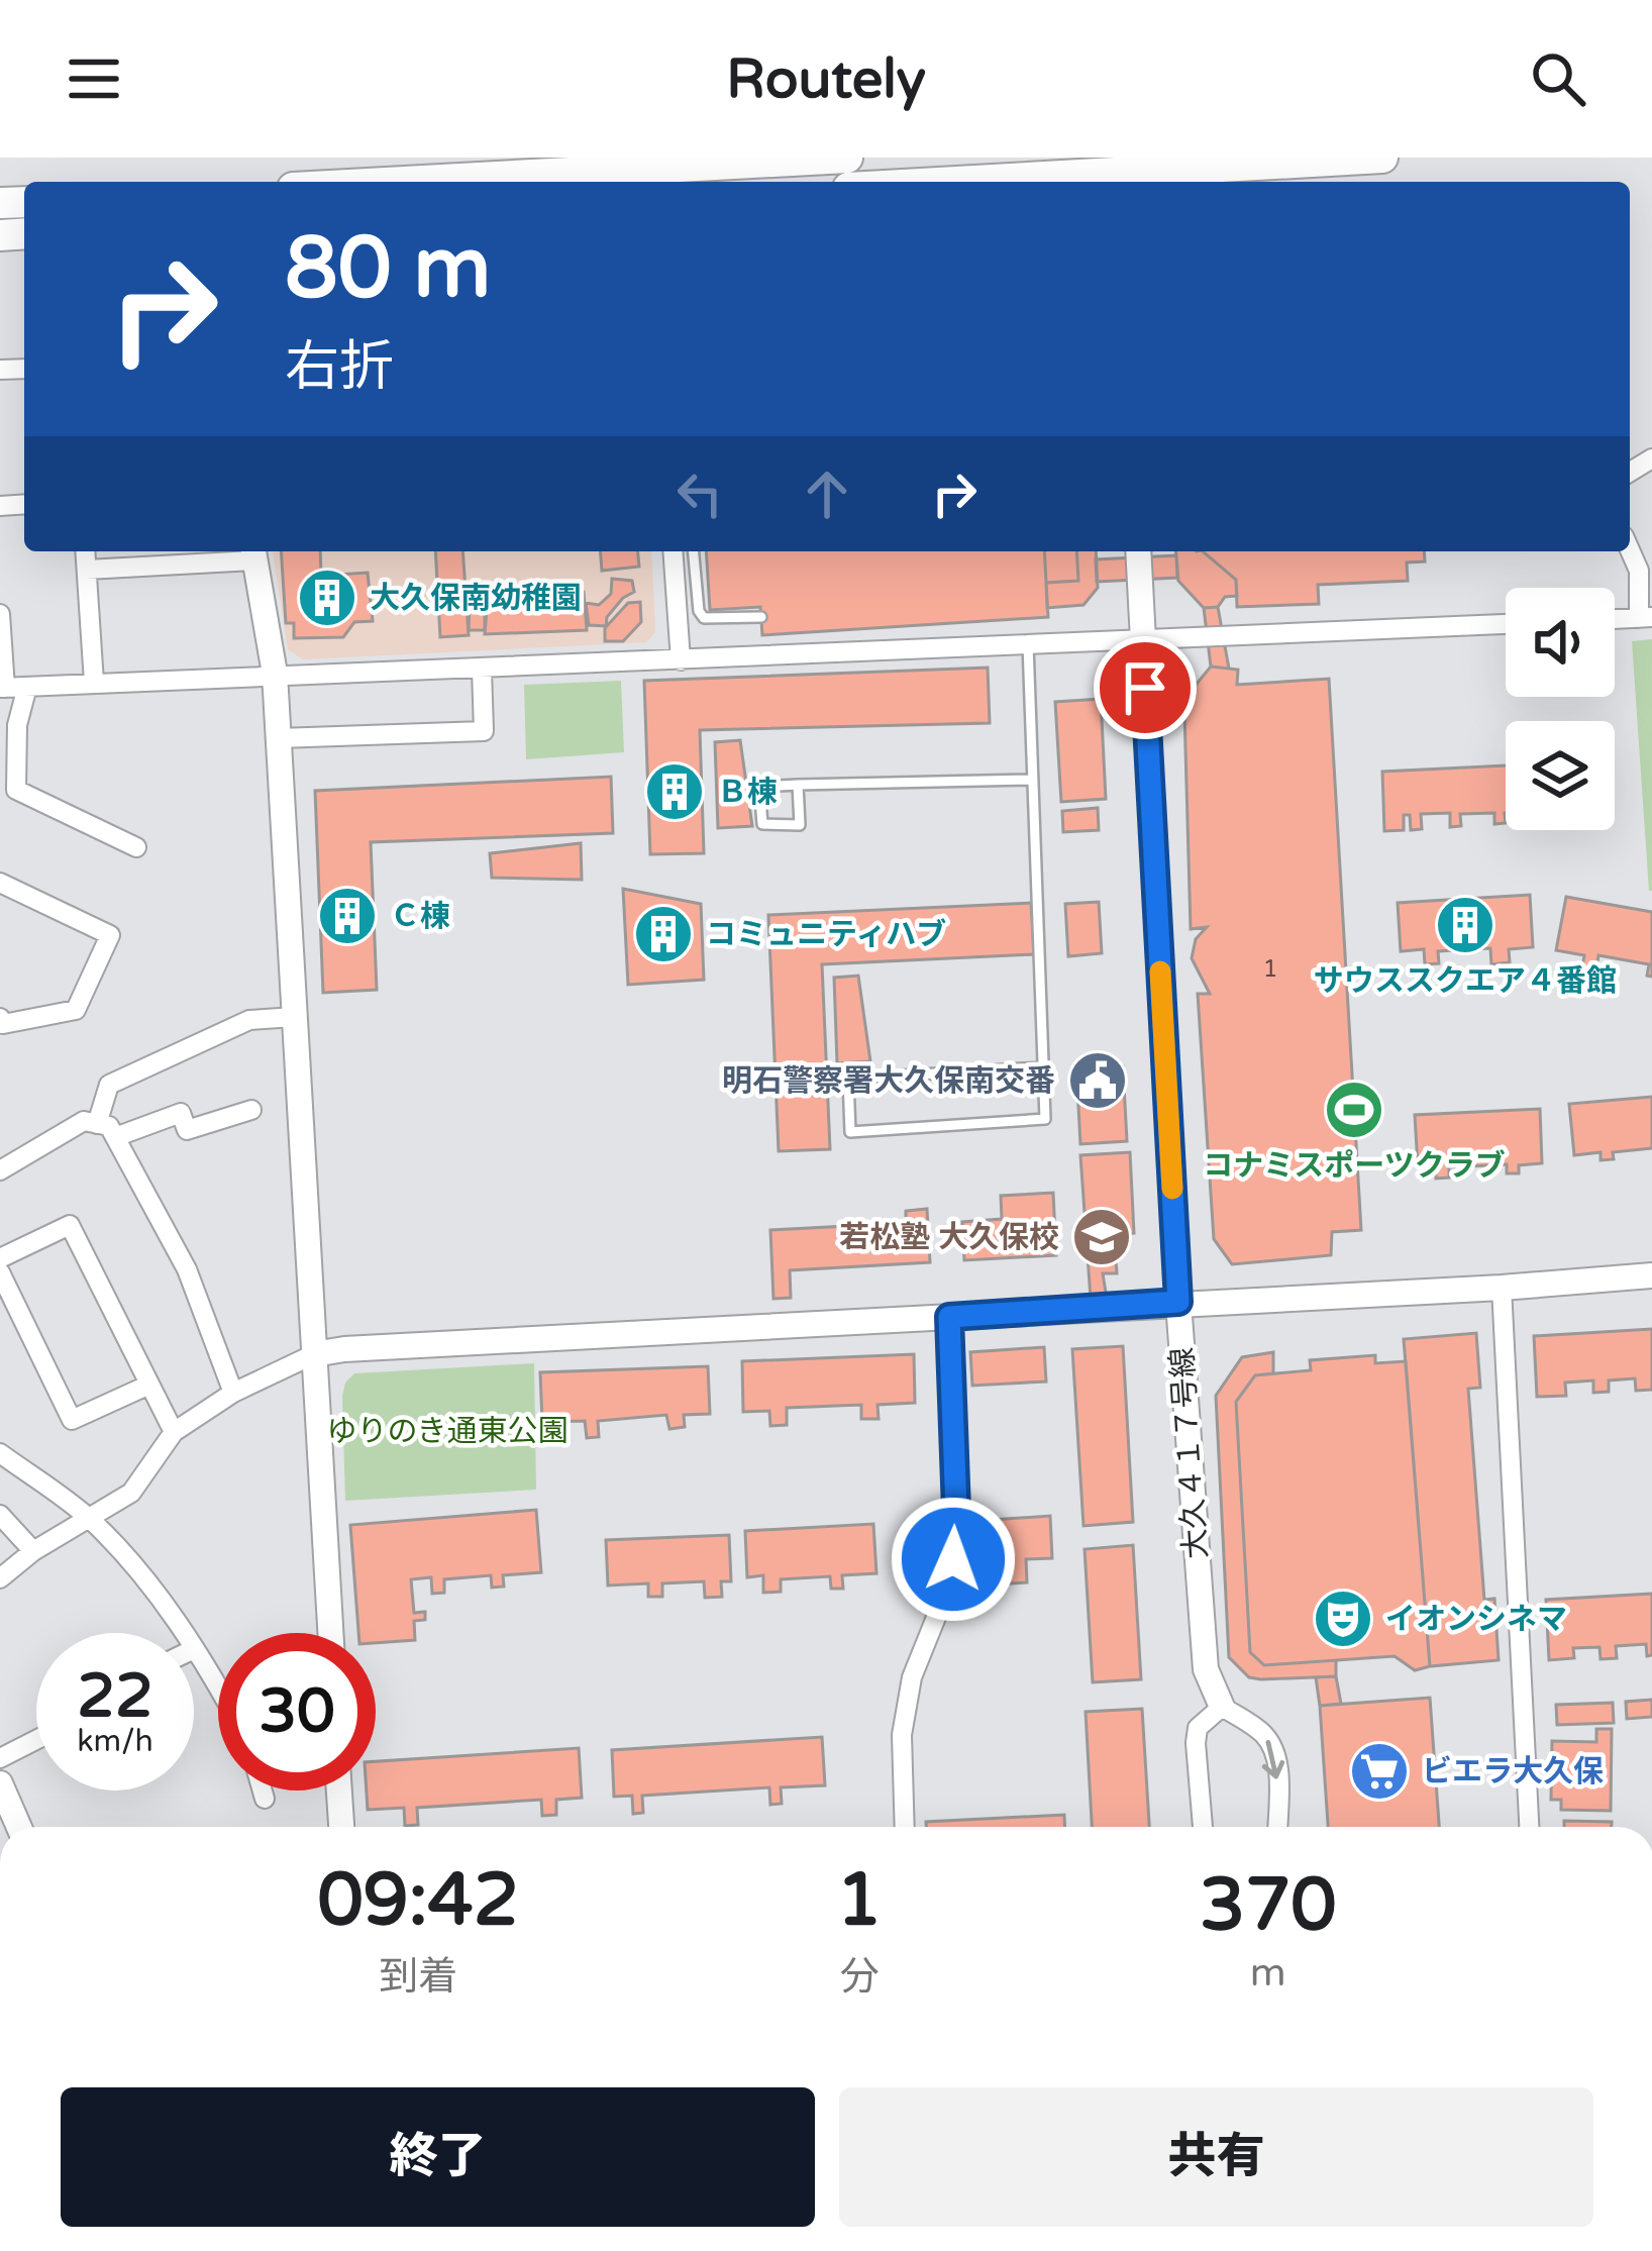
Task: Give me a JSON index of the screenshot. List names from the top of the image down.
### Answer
{
  "streets": {
    "street": ["大久４１７号線"]
  },
  "parks": ["ゆりのき通東公園"],
  "places": {
    "building": [
      "大久保南幼稚園",
      "Ｂ棟",
      "Ｃ棟",
      "サウススクエア４番館",
      "コミュニティハブ"
    ],
    "public building": ["明石警察署大久保南交番"],
    "sports": ["コナミスポーツクラブ"],
    "school or university": ["若松塾 大久保校"],
    "theatre": ["イオンシネマ"],
    "supermarket": ["ビエラ大久保"]
  },
  "house_numbers": ["1"],
  "page": {
    "header": "Routely",
    "turn": ["80 m", "右折"],
    "speed": "22 km/h",
    "limit": "30",
    "eta": [
      "09:42",
      "到着",
      "1",
      "分",
      "370",
      "m"
    ],
    "buttons": ["終了", "共有"]
  }
}
